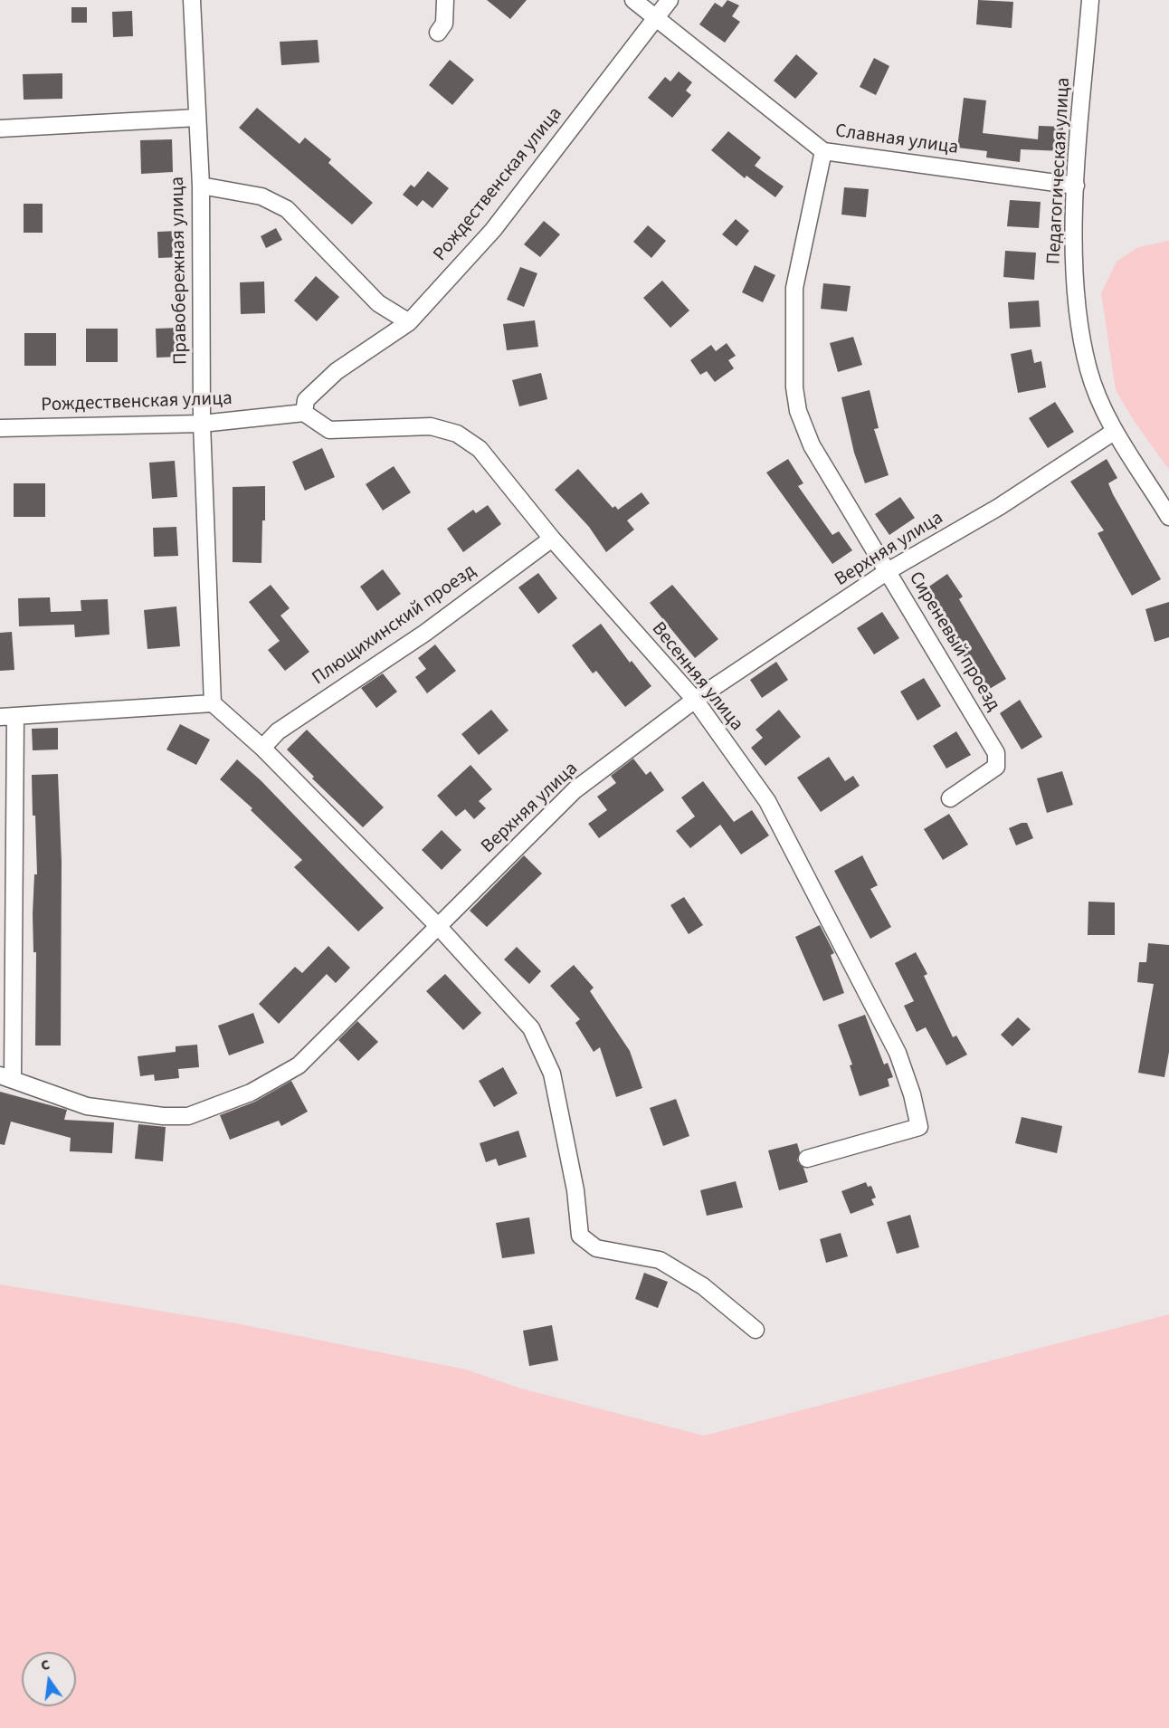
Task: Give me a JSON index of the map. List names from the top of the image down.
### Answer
{
  "streets": {
    "street": [
      "Славная улица",
      "Педагогическая улица",
      "Рождественская улица",
      "Правобережная улица",
      "Верхняя улица",
      "Плющихинский проезд",
      "Сиреневый проезд",
      "Весенняя улица"
    ]
  },
  "crossings": [
    ["Славная улица", "Педагогическая улица"],
    ["Славная улица", "Рождественская улица"],
    ["Славная улица", "Сиреневый проезд"],
    ["Педагогическая улица", "Верхняя улица"],
    ["Рождественская улица", "Правобережная улица"],
    ["Рождественская улица", "Весенняя улица"],
    ["Верхняя улица", "Сиреневый проезд"],
    ["Верхняя улица", "Весенняя улица"],
    ["Плющихинский проезд", "Весенняя улица"]
  ],
  "north": "top"
}
